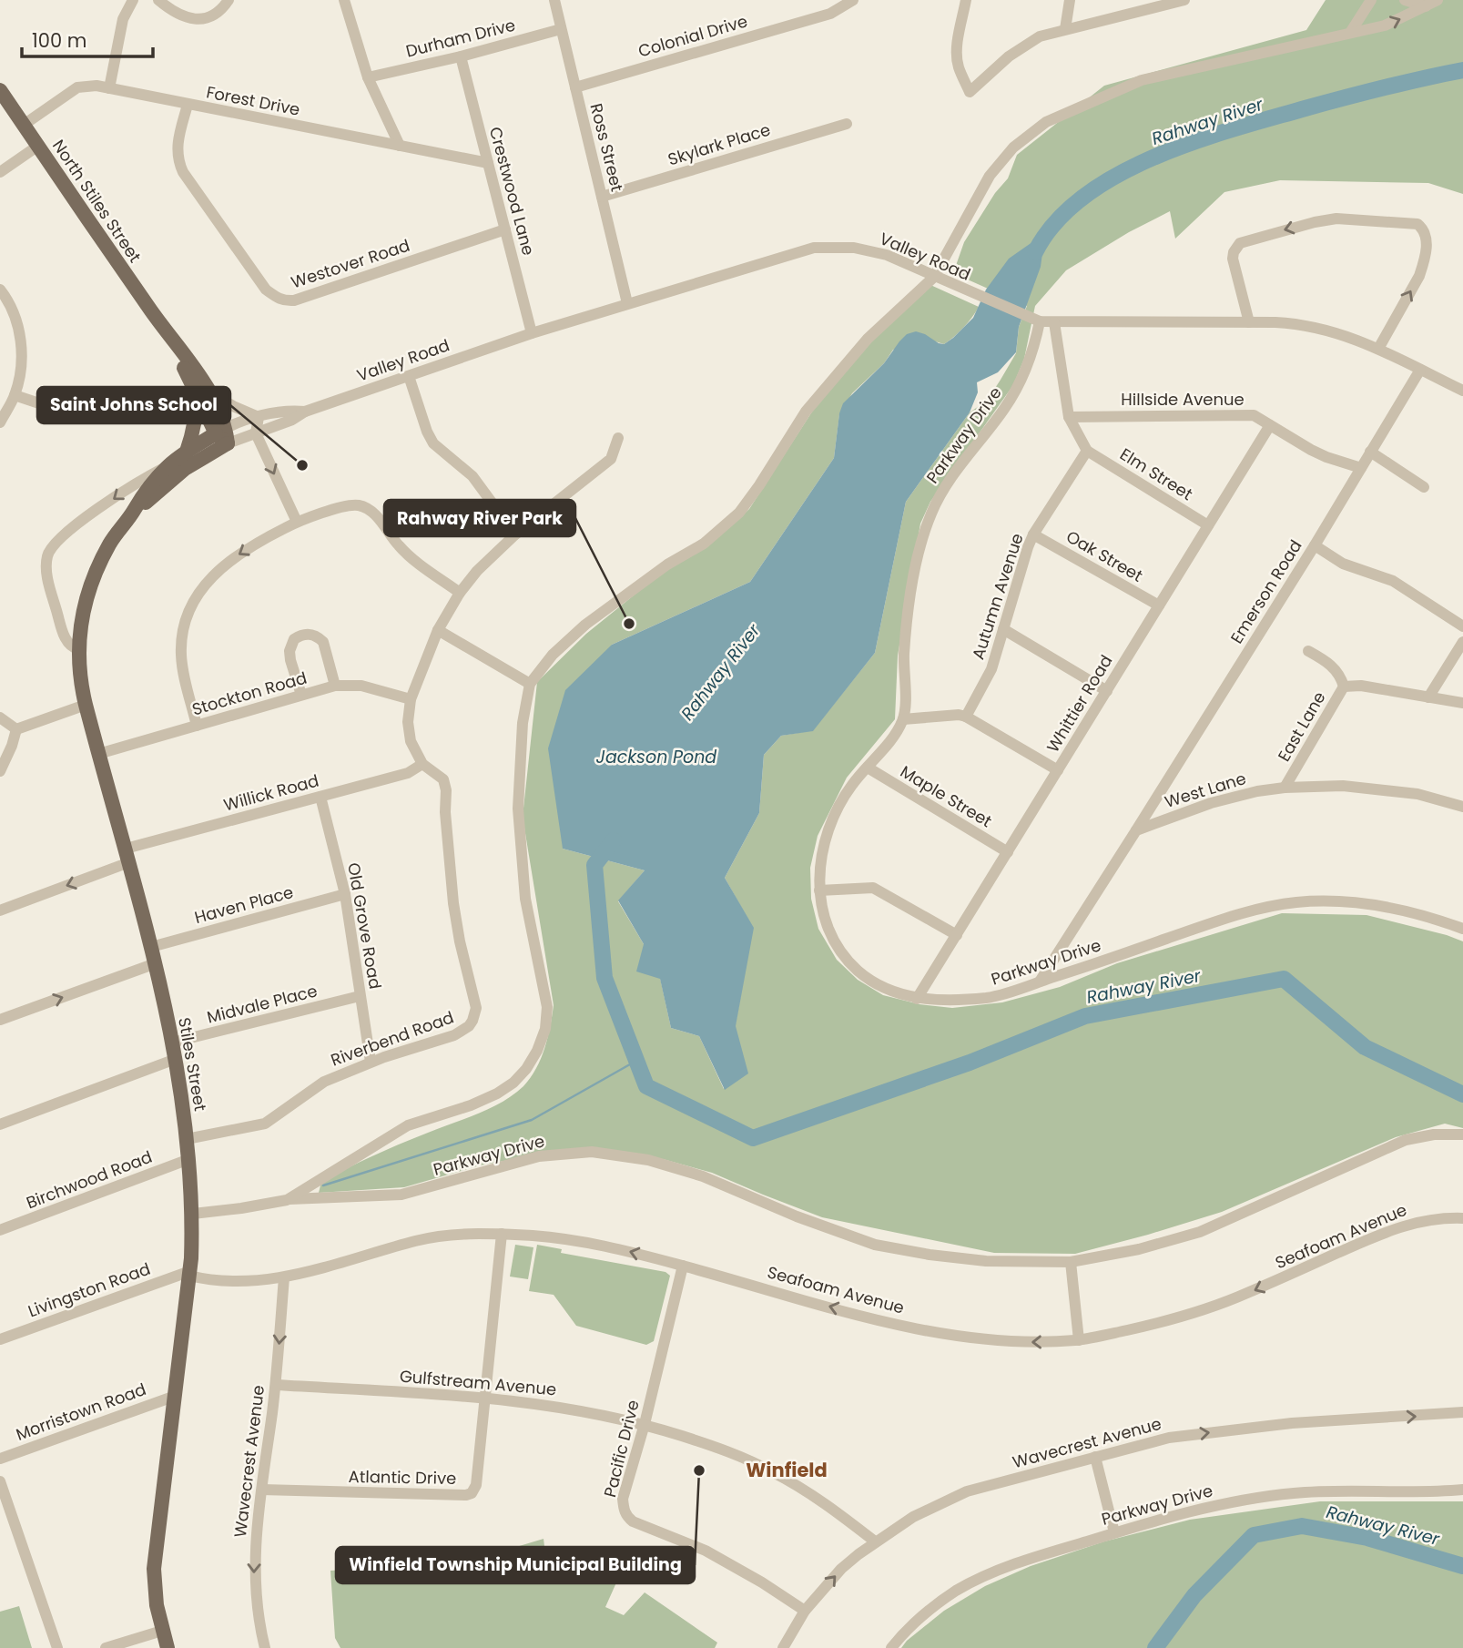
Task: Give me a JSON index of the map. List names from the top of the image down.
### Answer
{
  "streets": {
    "main road": ["North Stiles Street", "Stiles Street"],
    "street": [
      "Colonial Drive",
      "Durham Drive",
      "Forest Drive",
      "Skylark Place",
      "Ross Street",
      "Crestwood Lane",
      "Valley Road",
      "Westover Road",
      "Hillside Avenue",
      "Parkway Drive",
      "Elm Street",
      "Oak Street",
      "Emerson Road",
      "Autumn Avenue",
      "Stockton Road",
      "Whittier Road",
      "East Lane",
      "West Lane",
      "Willick Road",
      "Maple Street",
      "Haven Place",
      "Old Grove Road",
      "Midvale Place",
      "Riverbend Road",
      "Birchwood Road",
      "Seafoam Avenue",
      "Livingston Road",
      "Gulfstream Avenue",
      "Morristown Road",
      "Wavecrest Avenue",
      "Pacific Drive",
      "Atlantic Drive"
    ]
  },
  "crossings": [
    ["Colonial Drive", "Ross Street"],
    ["Durham Drive", "Ross Street"],
    ["Durham Drive", "Crestwood Lane"],
    ["Forest Drive", "Crestwood Lane"],
    ["Forest Drive", "North Stiles Street"],
    ["Forest Drive", "Westover Road"],
    ["Skylark Place", "Ross Street"],
    ["Ross Street", "Valley Road"],
    ["Crestwood Lane", "Valley Road"],
    ["Crestwood Lane", "Westover Road"],
    ["North Stiles Street", "Valley Road"],
    ["North Stiles Street", "Stiles Street"],
    ["Valley Road", "Parkway Drive"],
    ["Valley Road", "Emerson Road"],
    ["Valley Road", "Stiles Street"],
    ["Hillside Avenue", "Emerson Road"],
    ["Hillside Avenue", "Whittier Road"],
    ["Parkway Drive", "Whittier Road"],
    ["Parkway Drive", "Maple Street"],
    ["Elm Street", "Autumn Avenue"],
    ["Elm Street", "Whittier Road"],
    ["Oak Street", "Autumn Avenue"],
    ["Oak Street", "Whittier Road"],
    ["Emerson Road", "West Lane"],
    ["Stockton Road", "Riverbend Road"],
    ["Stockton Road", "Stiles Street"],
    ["Whittier Road", "Maple Street"],
    ["East Lane", "West Lane"],
    ["Willick Road", "Old Grove Road"],
    ["Willick Road", "Riverbend Road"],
    ["Willick Road", "Stiles Street"],
    ["Haven Place", "Old Grove Road"],
    ["Haven Place", "Stiles Street"],
    ["Old Grove Road", "Midvale Place"],
    ["Old Grove Road", "Riverbend Road"],
    ["Midvale Place", "Stiles Street"],
    ["Riverbend Road", "Stiles Street"],
    ["Stiles Street", "Birchwood Road"],
    ["Stiles Street", "Seafoam Avenue"],
    ["Stiles Street", "Livingston Road"],
    ["Stiles Street", "Morristown Road"],
    ["Seafoam Avenue", "Livingston Road"],
    ["Seafoam Avenue", "Wavecrest Avenue"],
    ["Seafoam Avenue", "Pacific Drive"],
    ["Seafoam Avenue", "Atlantic Drive"],
    ["Gulfstream Avenue", "Wavecrest Avenue"],
    ["Gulfstream Avenue", "Pacific Drive"],
    ["Gulfstream Avenue", "Atlantic Drive"],
    ["Wavecrest Avenue", "Pacific Drive"],
    ["Wavecrest Avenue", "Atlantic Drive"]
  ],
  "one_way": ["Seafoam Avenue"],
  "districts": ["Winfield"],
  "water": ["Rahway River", "Jackson Pond"],
  "places": ["Saint Johns School", "Rahway River Park", "Winfield Township Municipal Building"],
  "scale_bar": "100 m"
}
